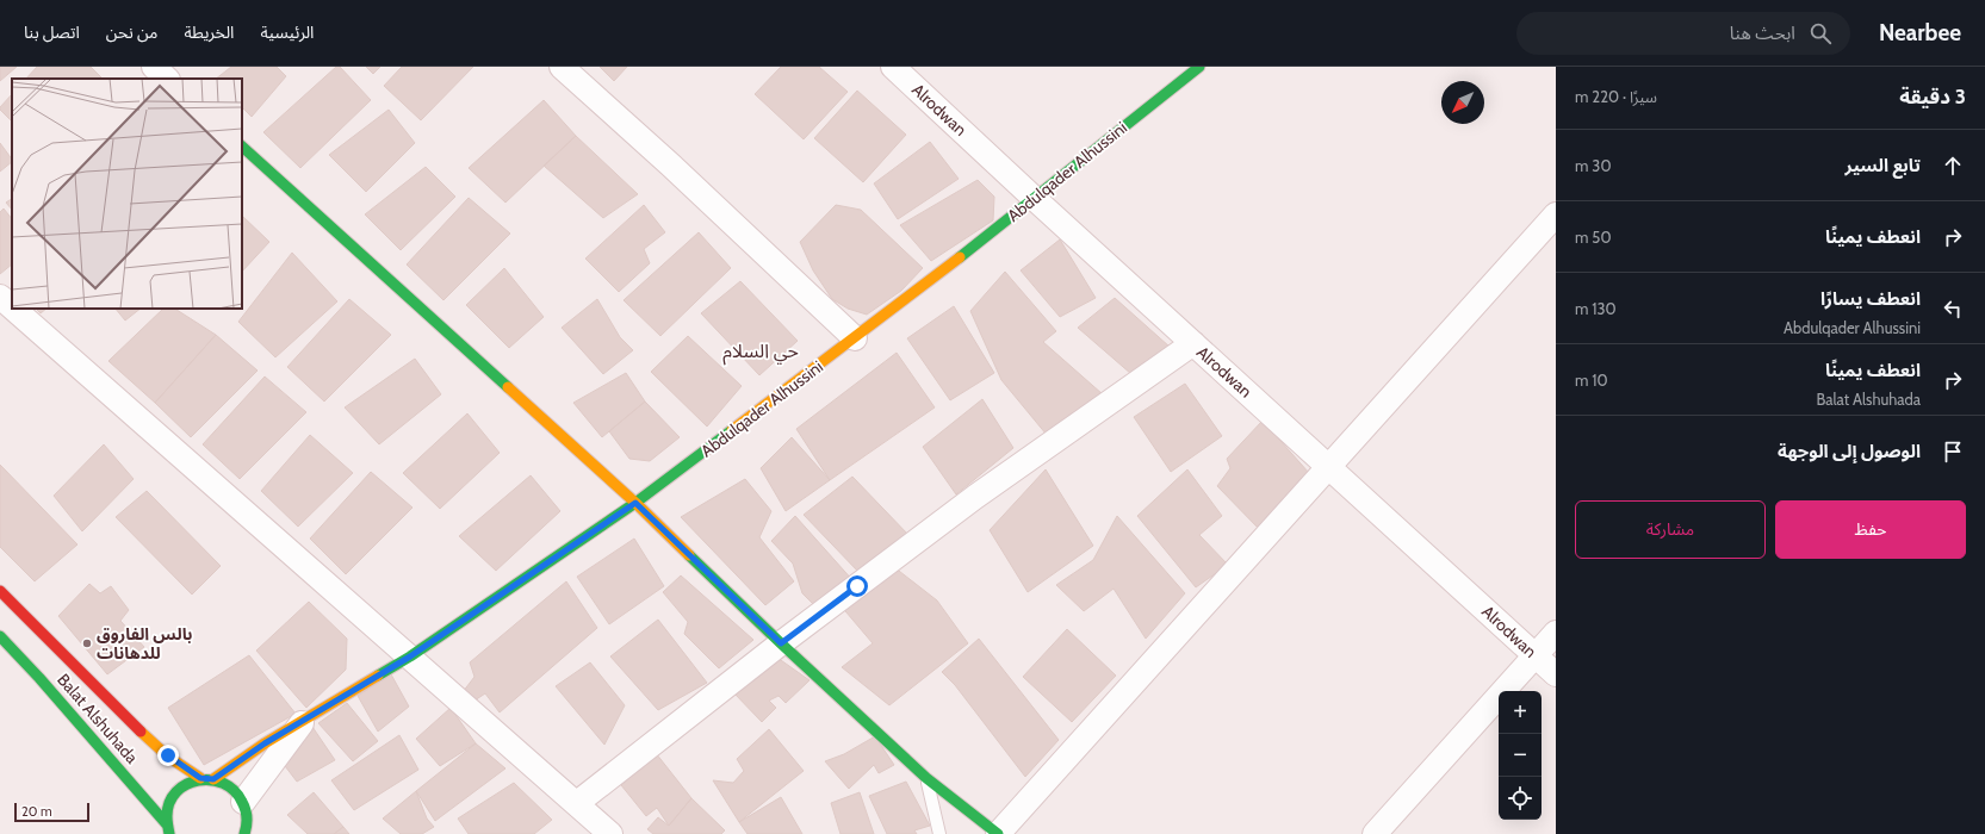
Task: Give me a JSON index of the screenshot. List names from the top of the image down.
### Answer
{
  "streets": {
    "street": ["Alrodwan", "Abdulqader Alhussini", "Balat Alshuhada"]
  },
  "crossings": [
    ["Alrodwan", "Abdulqader Alhussini"]
  ],
  "districts": ["حي السلام"],
  "places": ["بالس الفاروق للدهانات"],
  "scale_bar": "20 m",
  "north": "bottom left",
  "page": {
    "header": "Nearbee",
    "search": "ابحث هنا",
    "nav": [
      "الرئيسية",
      "الخريطة",
      "من نحن",
      "اتصل بنا"
    ],
    "heading": ["3 دقيقة", "سيرًا · 220 m"],
    "list": [
      ["تابع السير", "30 m"],
      ["انعطف يمينًا", "50 m"],
      ["انعطف يسارًا", "Abdulqader Alhussini", "130 m"],
      ["انعطف يمينًا", "Balat Alshuhada", "10 m"],
      "الوصول إلى الوجهة"
    ],
    "buttons": ["حفظ", "مشاركة"],
    "map_buttons": ["+", "−"],
    "scale": "20 m"
  }
}
